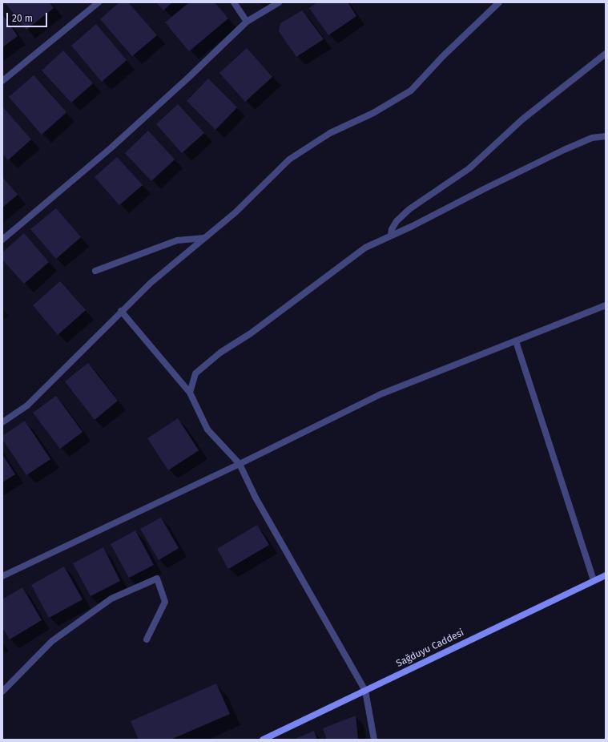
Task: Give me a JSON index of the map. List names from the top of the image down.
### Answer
{
  "streets": {
    "street": ["Sağduyu Caddesi"]
  },
  "scale_bar": "20 m"
}
